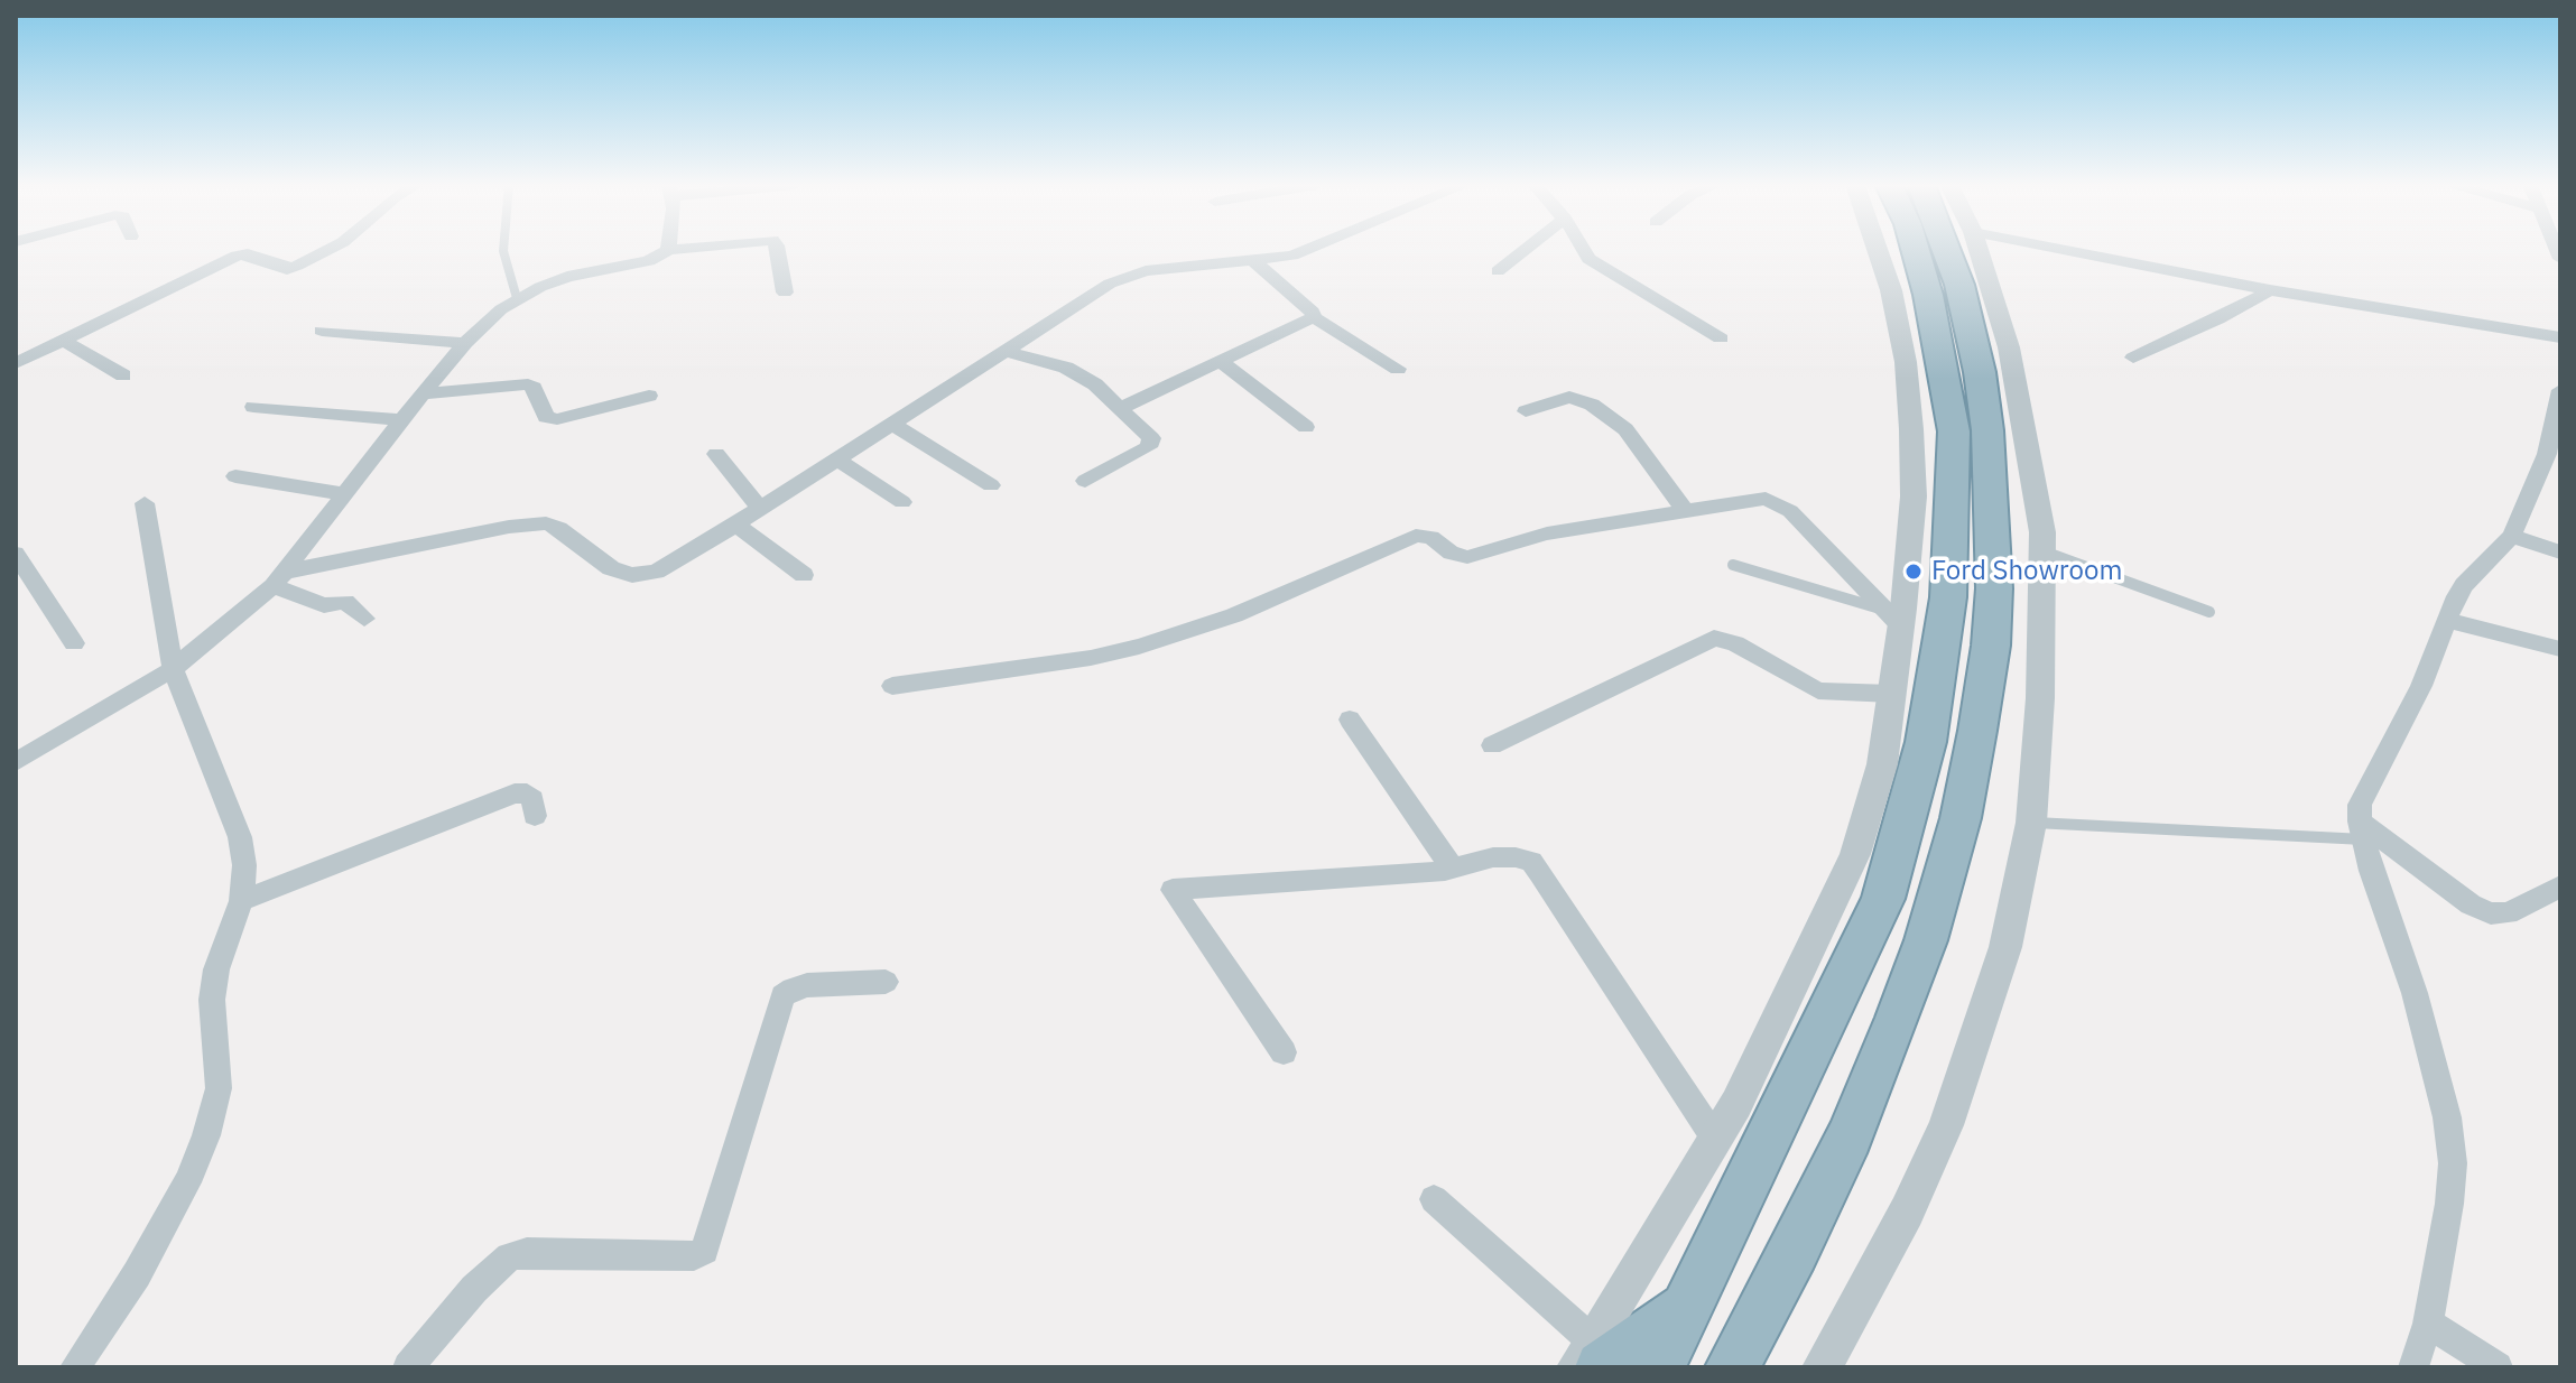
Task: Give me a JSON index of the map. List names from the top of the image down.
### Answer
{
  "places": ["Ford Showroom"]
}
